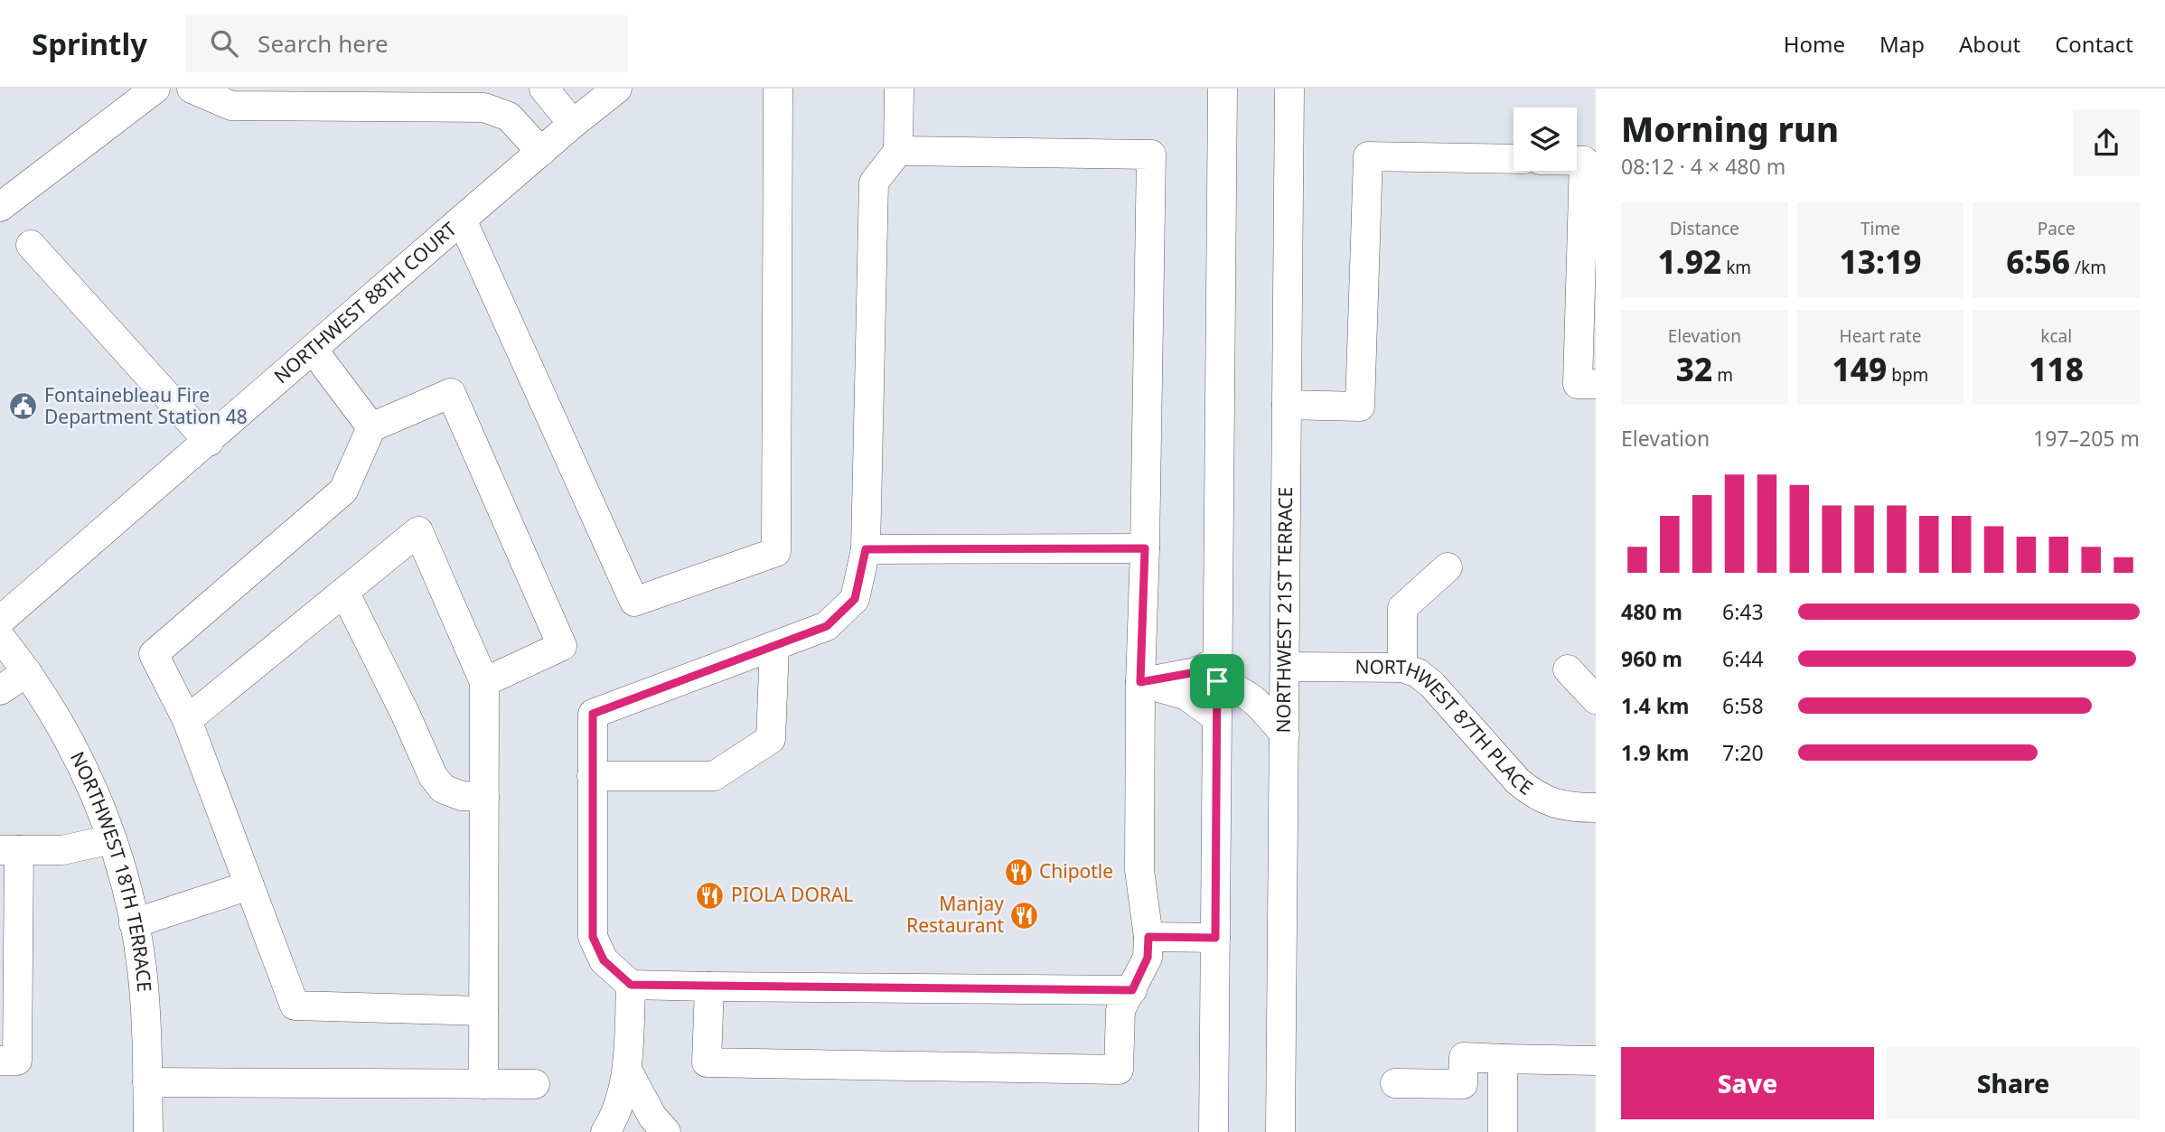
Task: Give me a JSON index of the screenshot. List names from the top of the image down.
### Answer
{
  "streets": {
    "street": [
      "NORTHWEST 88TH COURT",
      "NORTHWEST 21ST TERRACE",
      "NORTHWEST 87TH PLACE",
      "NORTHWEST 18TH TERRACE"
    ]
  },
  "crossings": [
    ["NORTHWEST 21ST TERRACE", "NORTHWEST 87TH PLACE"]
  ],
  "places": {
    "public building": ["Fontainebleau Fire Department Station 48"],
    "restaurant": ["Chipotle", "PIOLA DORAL", "Manjay Restaurant"]
  },
  "page": {
    "header": "Sprintly",
    "search": "Search here",
    "nav": [
      "Home",
      "Map",
      "About",
      "Contact"
    ],
    "heading": ["Morning run", "08:12 · 4 × 480 m"],
    "stats": [
      ["Distance", "1.92 km"],
      ["Time", "13:19"],
      ["Pace", "6:56 /km"],
      ["Elevation", "32 m"],
      ["Heart rate", "149 bpm"],
      ["kcal", "118"]
    ],
    "chart": ["Elevation", "197–205 m"],
    "list": [
      {
        "name": "480 m",
        "note": "6:43"
      },
      {
        "name": "960 m",
        "note": "6:44"
      },
      {
        "name": "1.4 km",
        "note": "6:58"
      },
      {
        "name": "1.9 km",
        "note": "7:20"
      }
    ],
    "buttons": ["Save", "Share"]
  }
}
